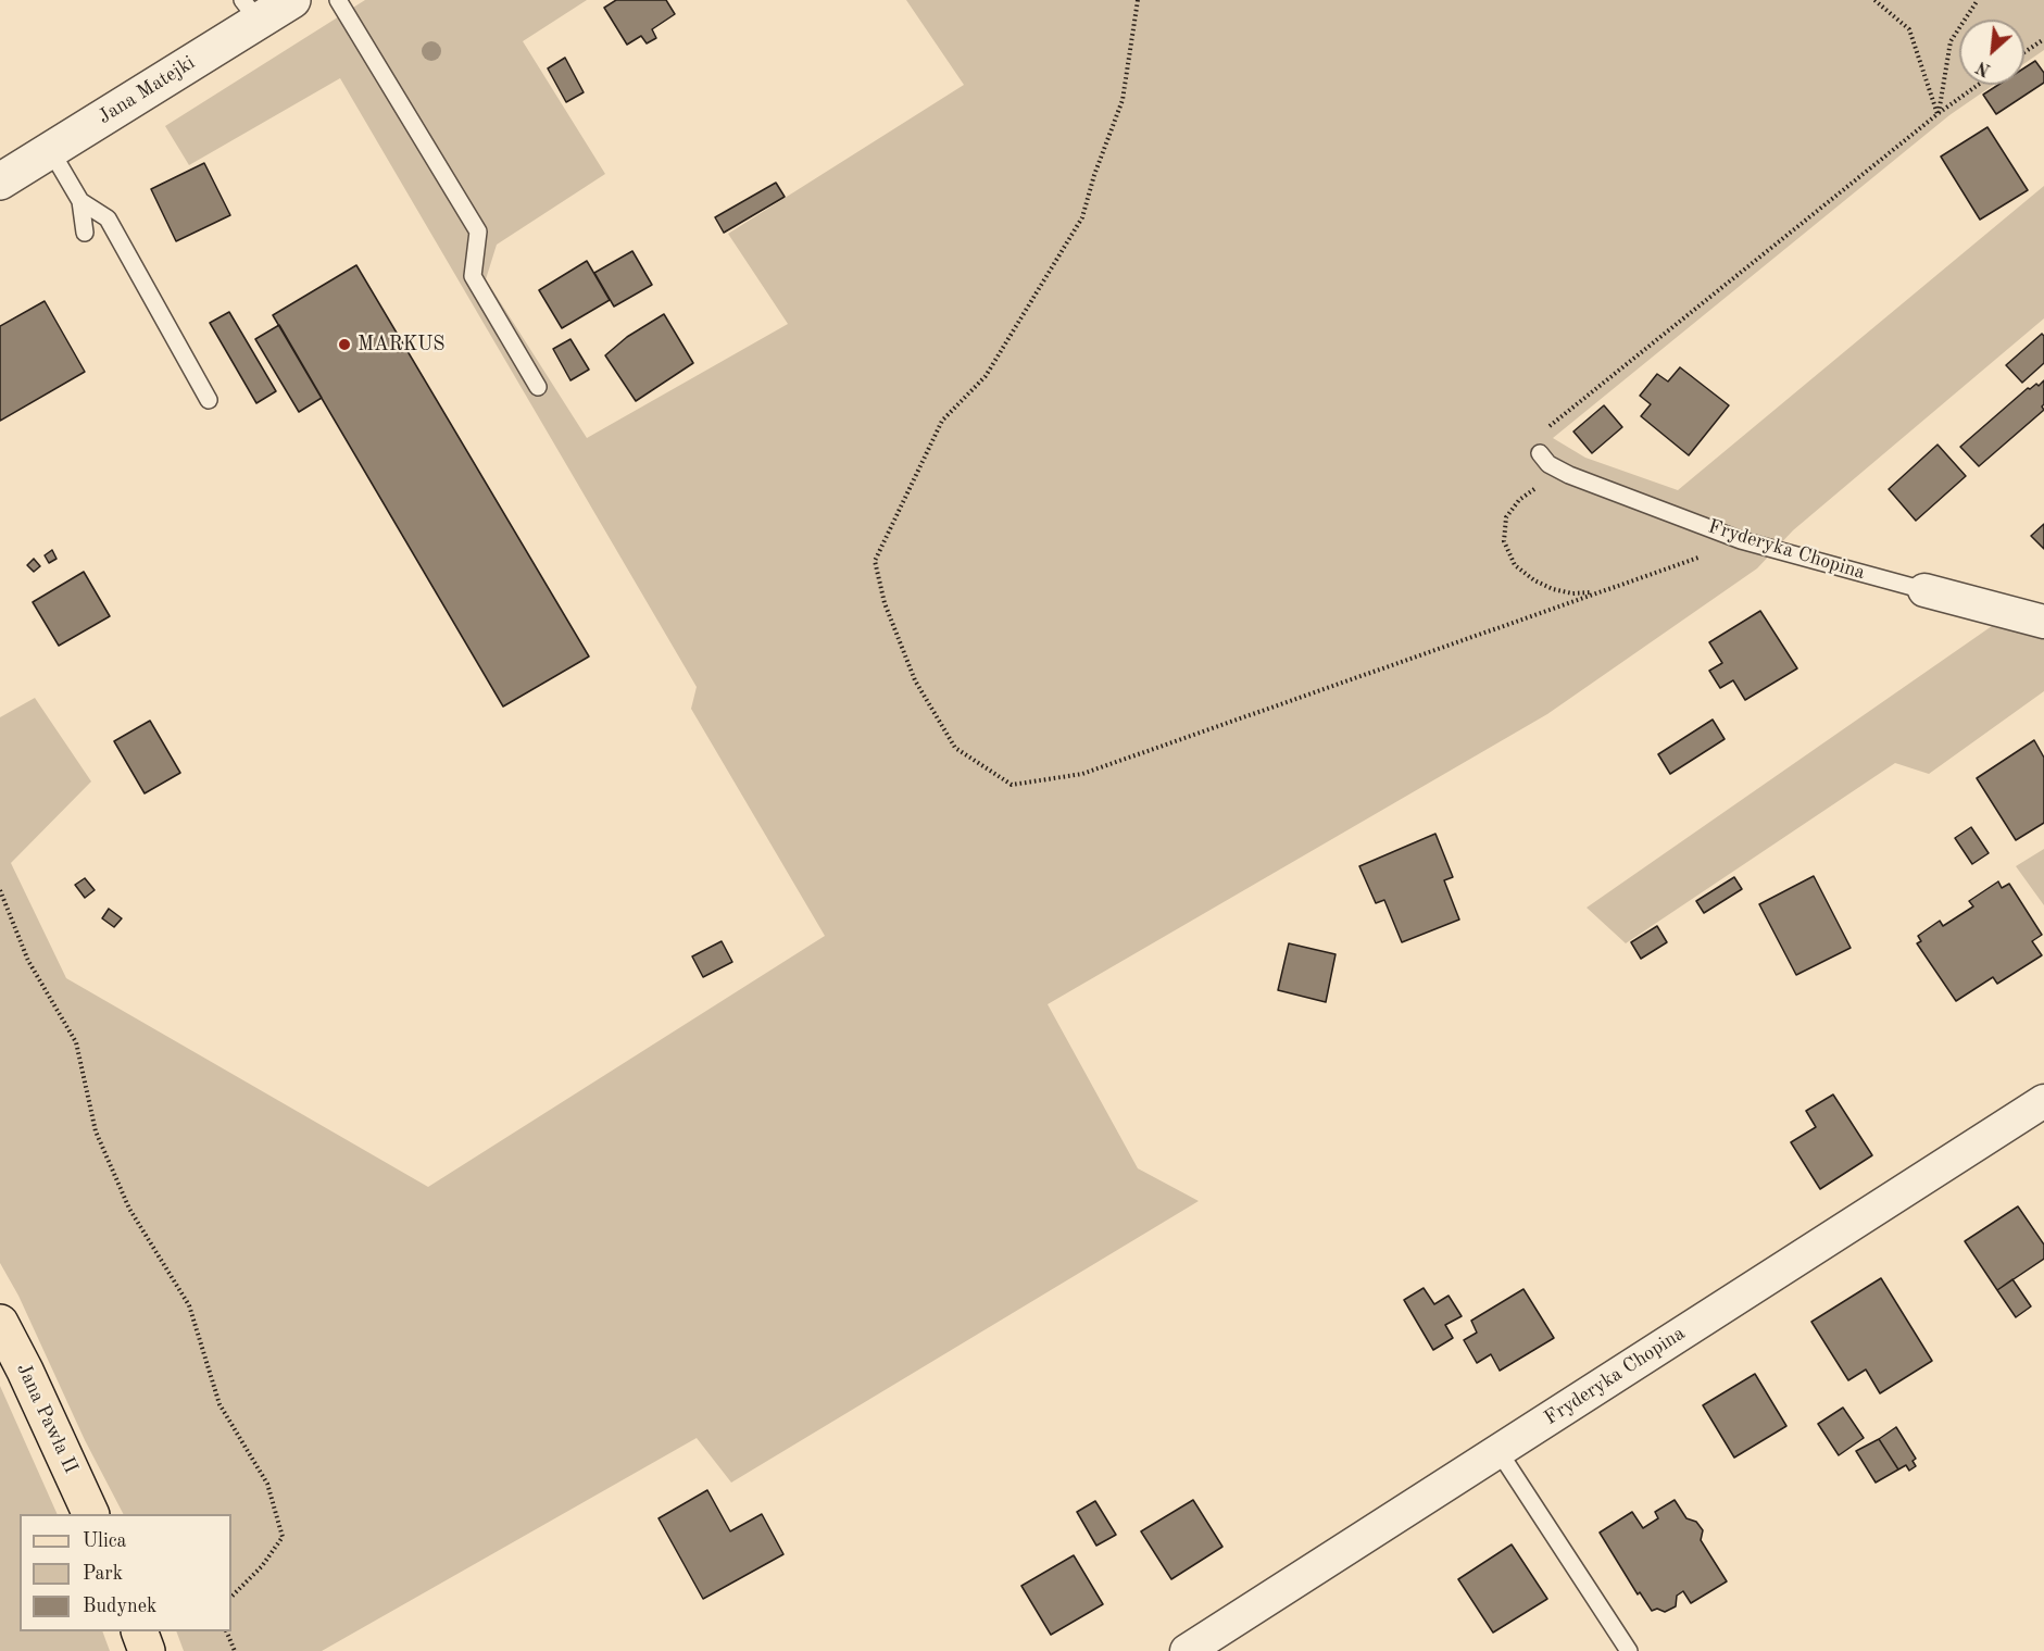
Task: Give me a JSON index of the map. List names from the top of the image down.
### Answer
{
  "streets": {
    "main road": ["Jana Pawła II"],
    "street": ["Jana Matejki", "Fryderyka Chopina"]
  },
  "places": ["MARKUS"],
  "legend": ["Ulica", "Park", "Budynek"],
  "north": "bottom left"
}
